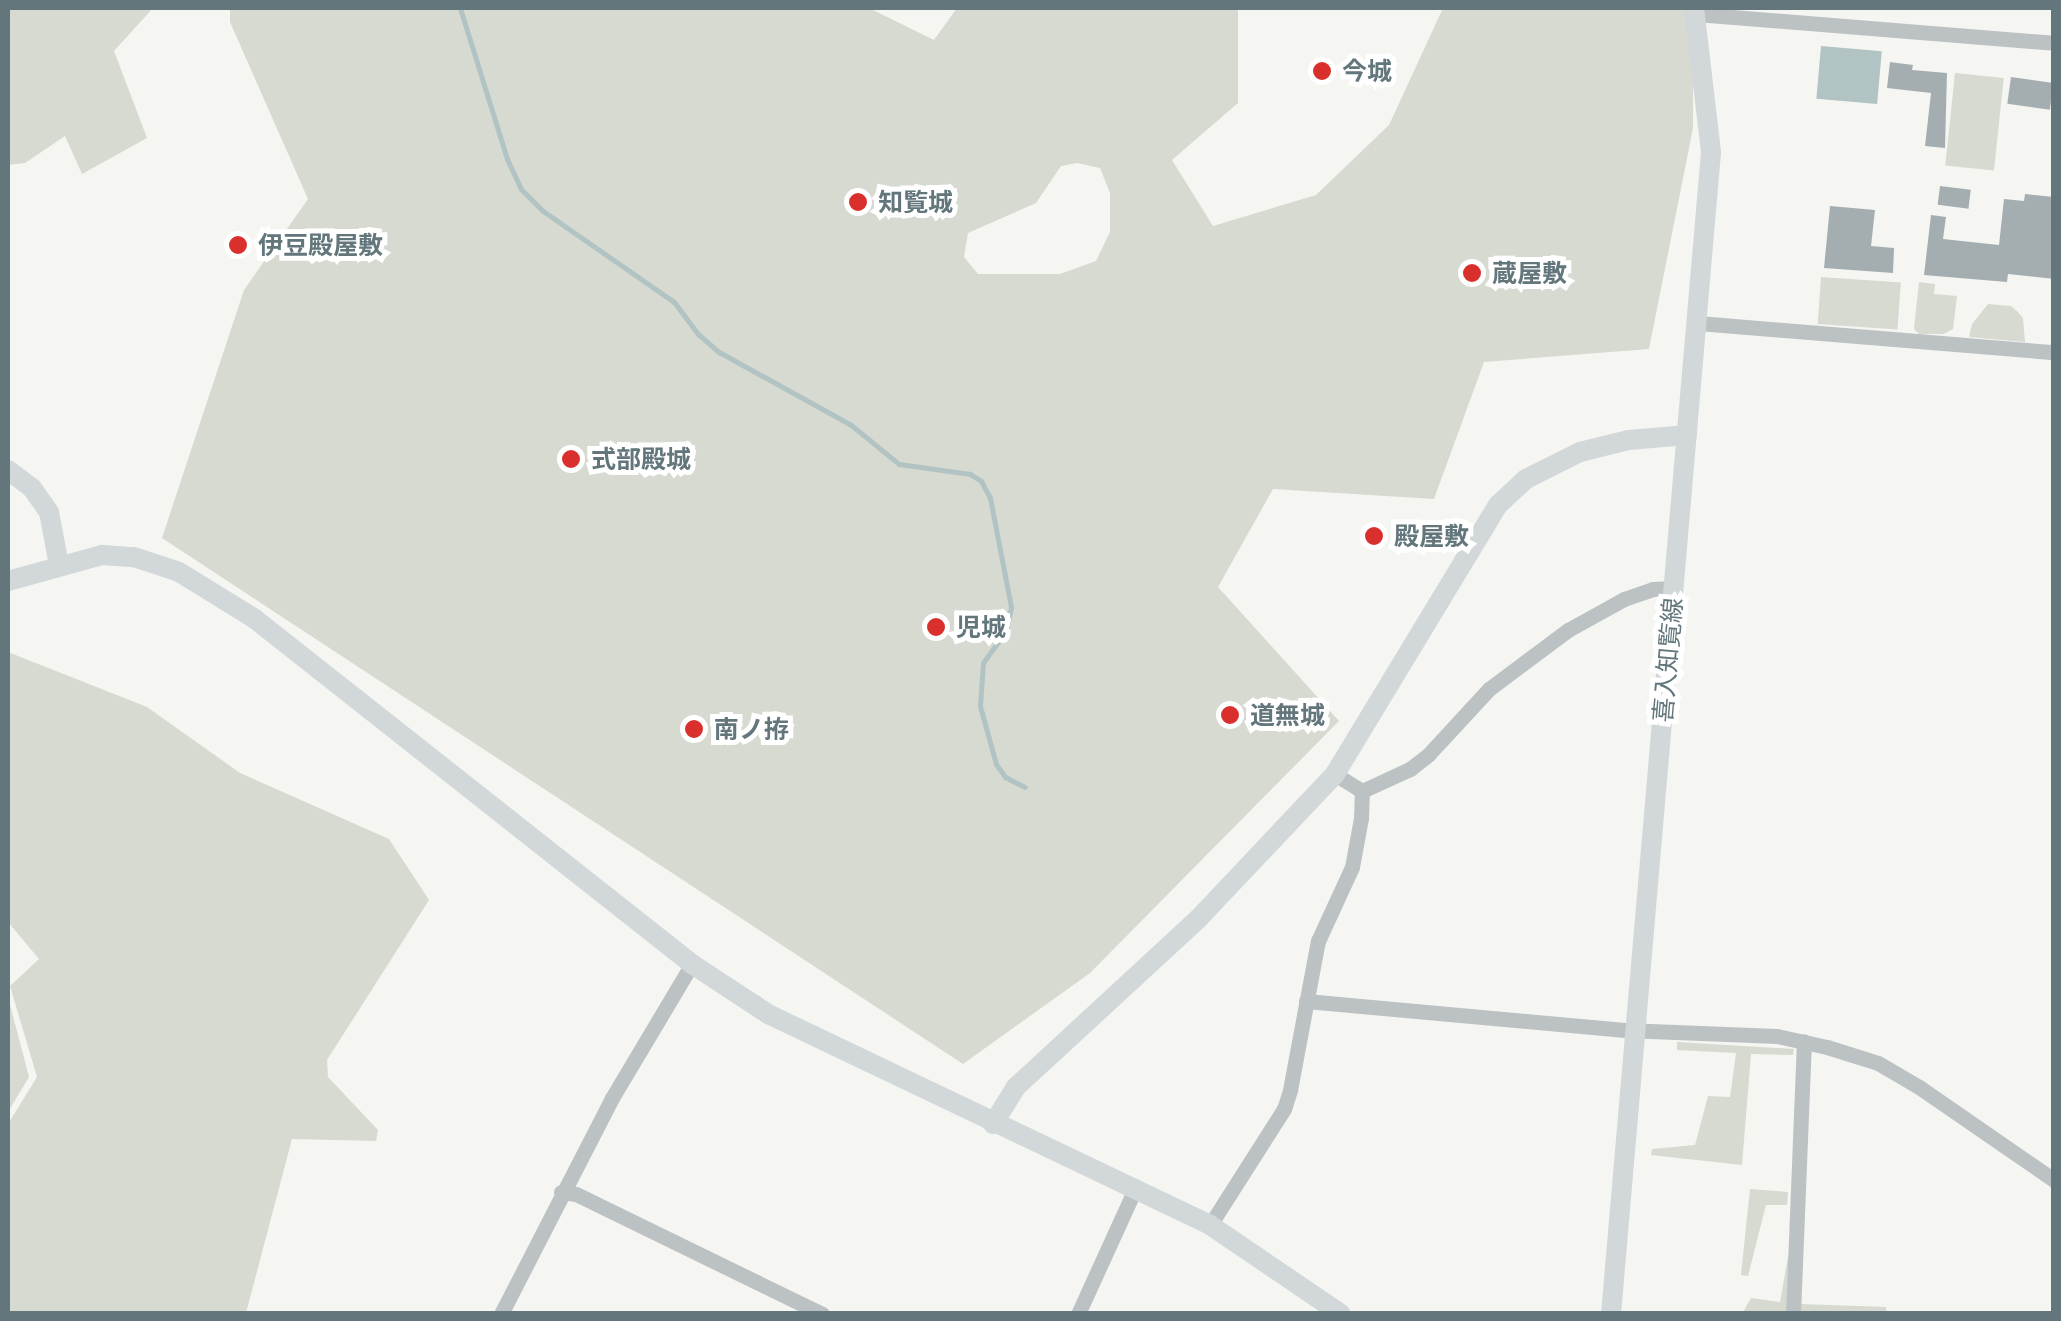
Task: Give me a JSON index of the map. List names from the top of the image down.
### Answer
{
  "streets": {
    "street": ["喜入知覧線"]
  },
  "places": [
    "今城",
    "知覧城",
    "伊豆殿屋敷",
    "蔵屋敷",
    "式部殿城",
    "殿屋敷",
    "児城",
    "道無城",
    "南ノ拵"
  ]
}
